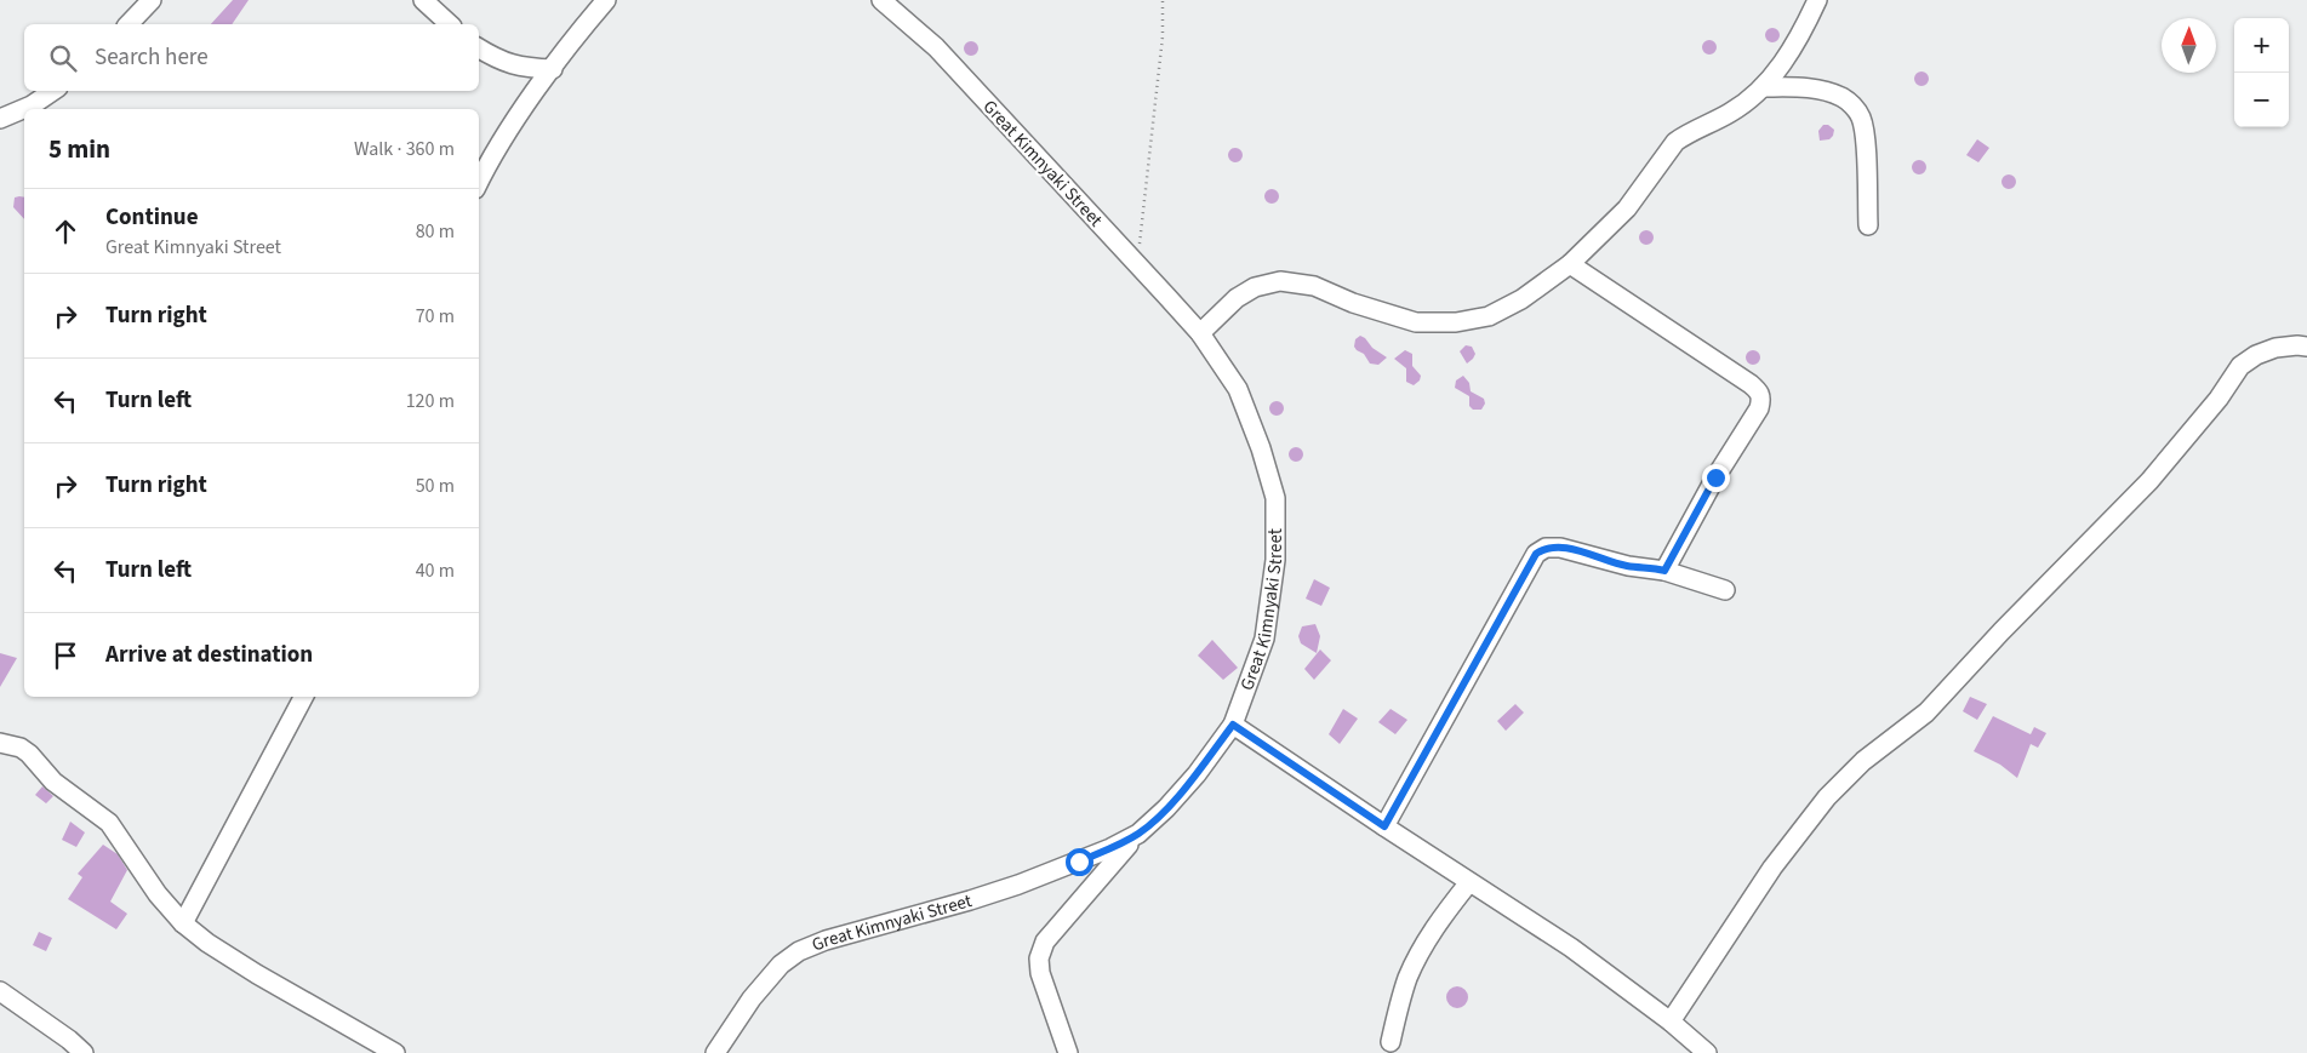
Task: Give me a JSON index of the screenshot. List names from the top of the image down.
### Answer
{
  "streets": {
    "street": ["Great Kimnyaki Street"]
  },
  "north": "top",
  "page": {
    "map_buttons": ["+", "−"],
    "search": "Search here",
    "heading": ["5 min", "Walk · 360 m"],
    "list": [
      ["Continue", "Great Kimnyaki Street", "80 m"],
      ["Turn right", "70 m"],
      ["Turn left", "120 m"],
      ["Turn right", "50 m"],
      ["Turn left", "40 m"],
      "Arrive at destination"
    ]
  }
}
